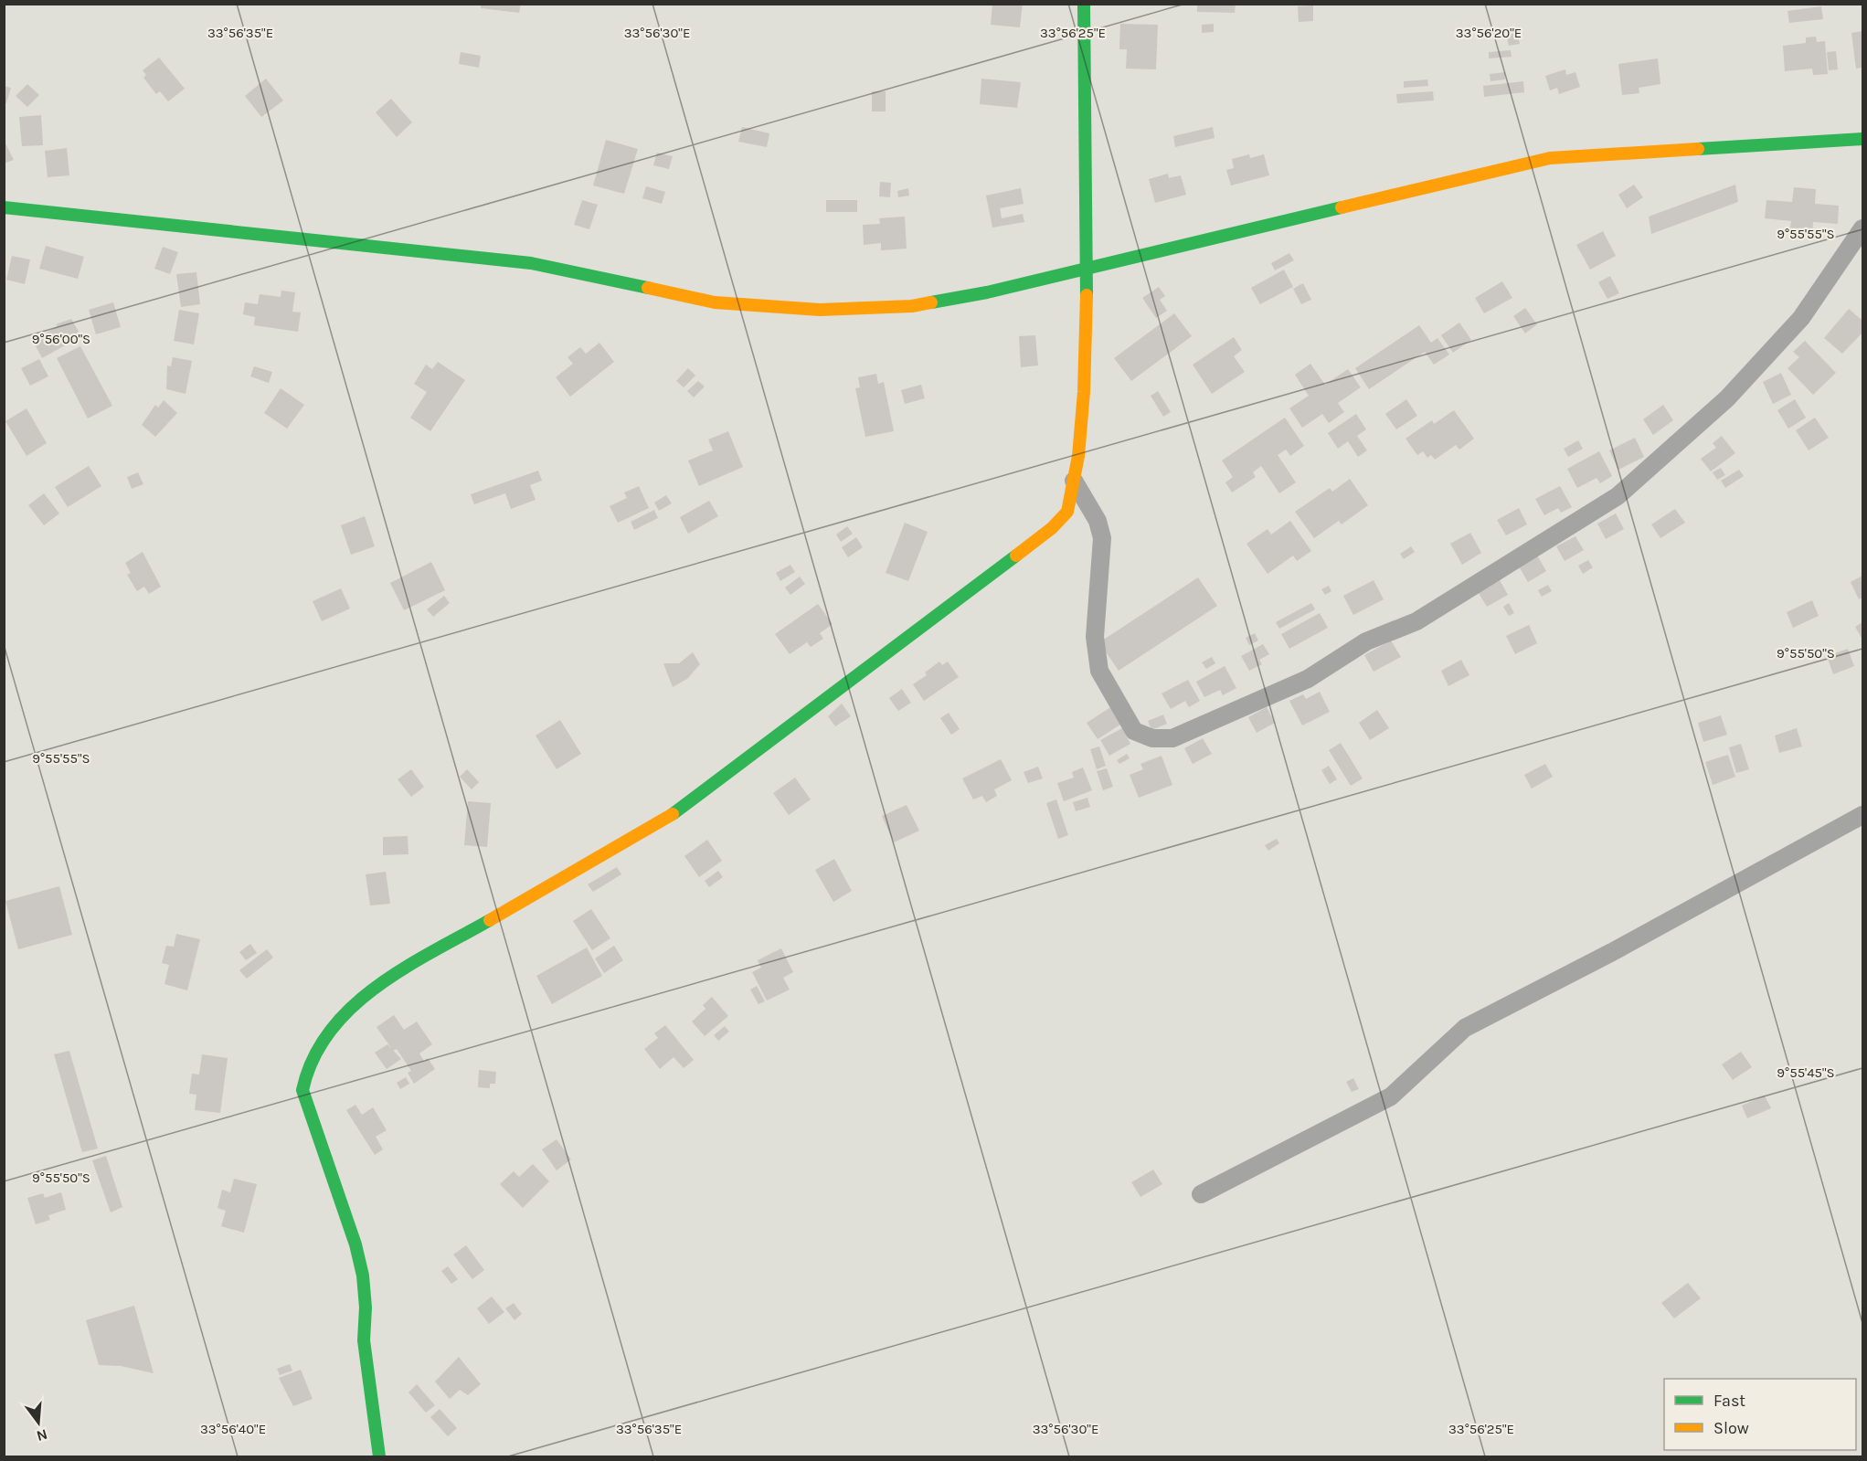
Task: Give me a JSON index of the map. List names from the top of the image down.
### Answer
{
  "legend": ["Fast", "Slow"],
  "north": "bottom",
  "coordinates": [
    "33°56'35\"E",
    "33°56'30\"E",
    "33°56'25\"E",
    "33°56'20\"E",
    "9°55'55\"S",
    "9°56'00\"S",
    "9°55'50\"S",
    "9°55'45\"S",
    "33°56'40\"E"
  ]
}
